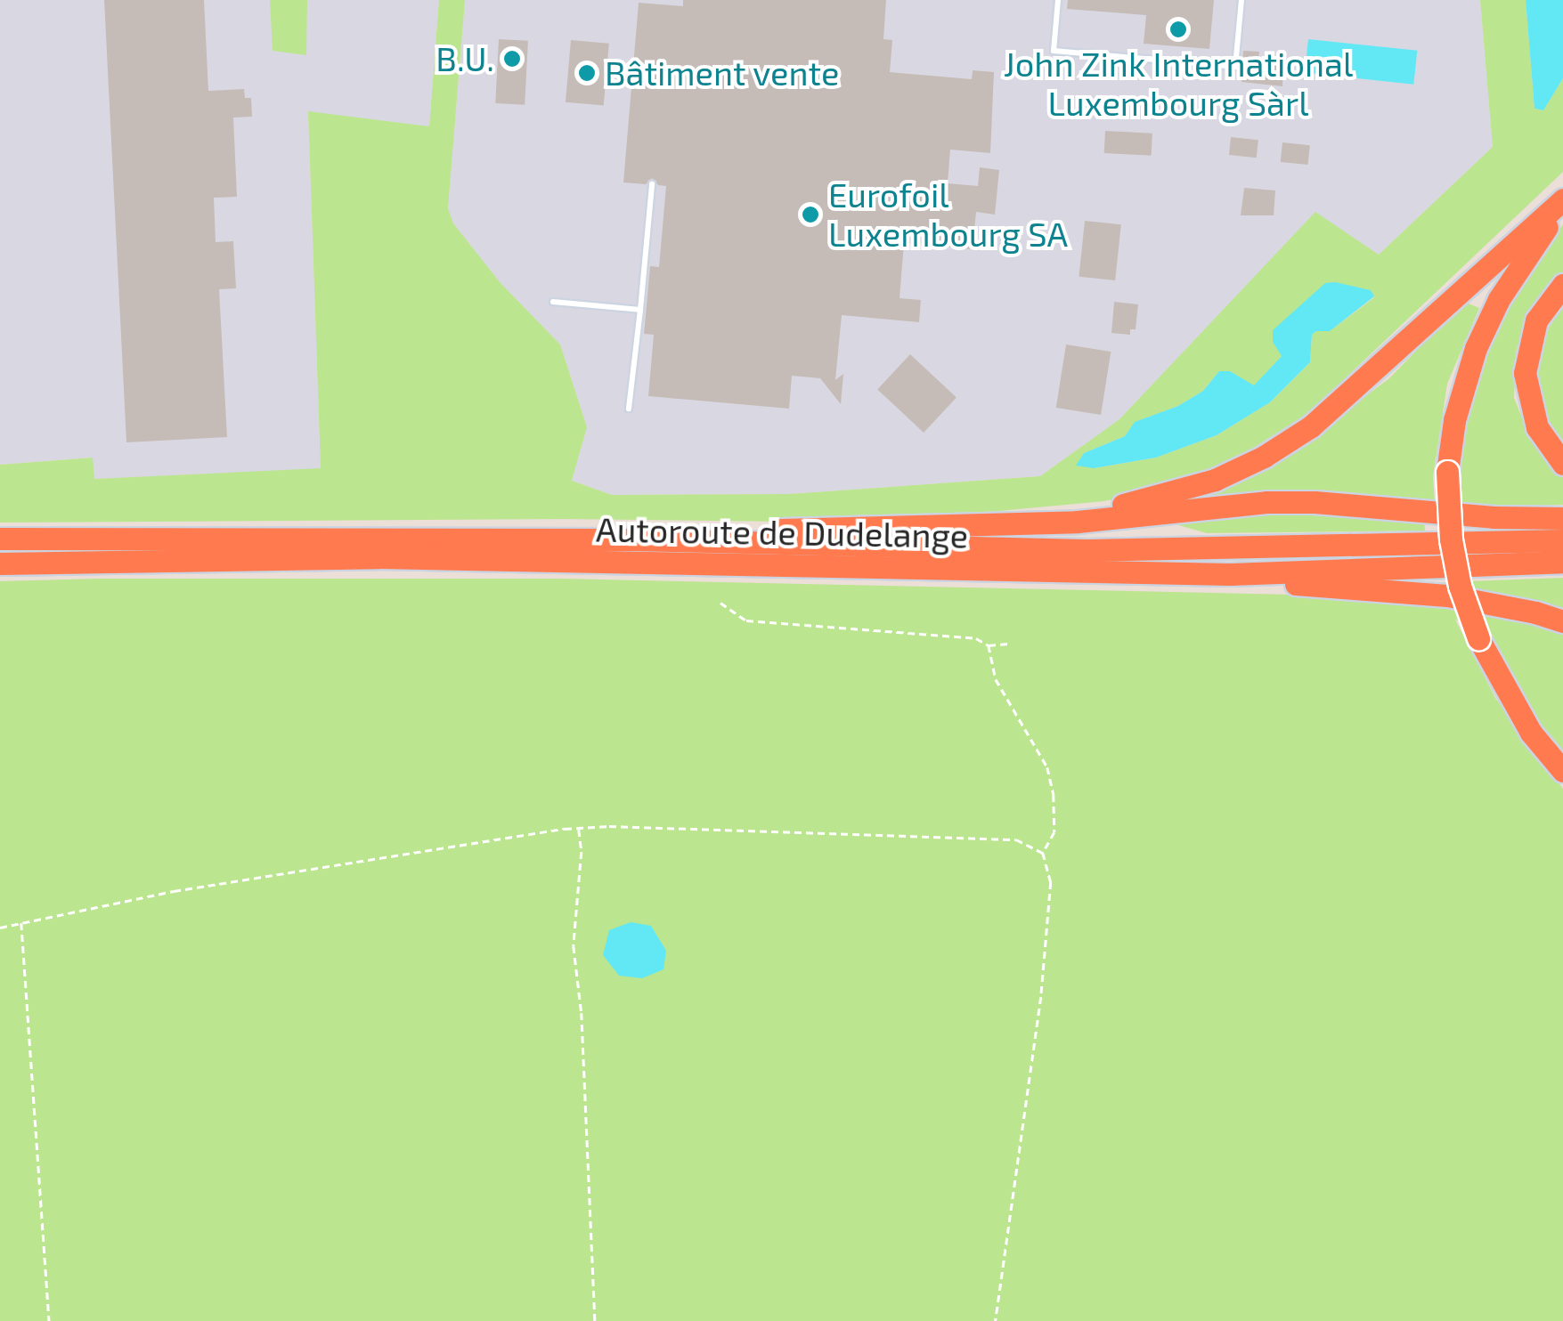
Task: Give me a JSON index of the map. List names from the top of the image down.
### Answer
{
  "streets": {
    "highway": ["Autoroute de Dudelange"]
  },
  "places": [
    "John Zink International Luxembourg Sàrl",
    "B.U.",
    "Bâtiment vente",
    "Eurofoil Luxembourg SA"
  ]
}
